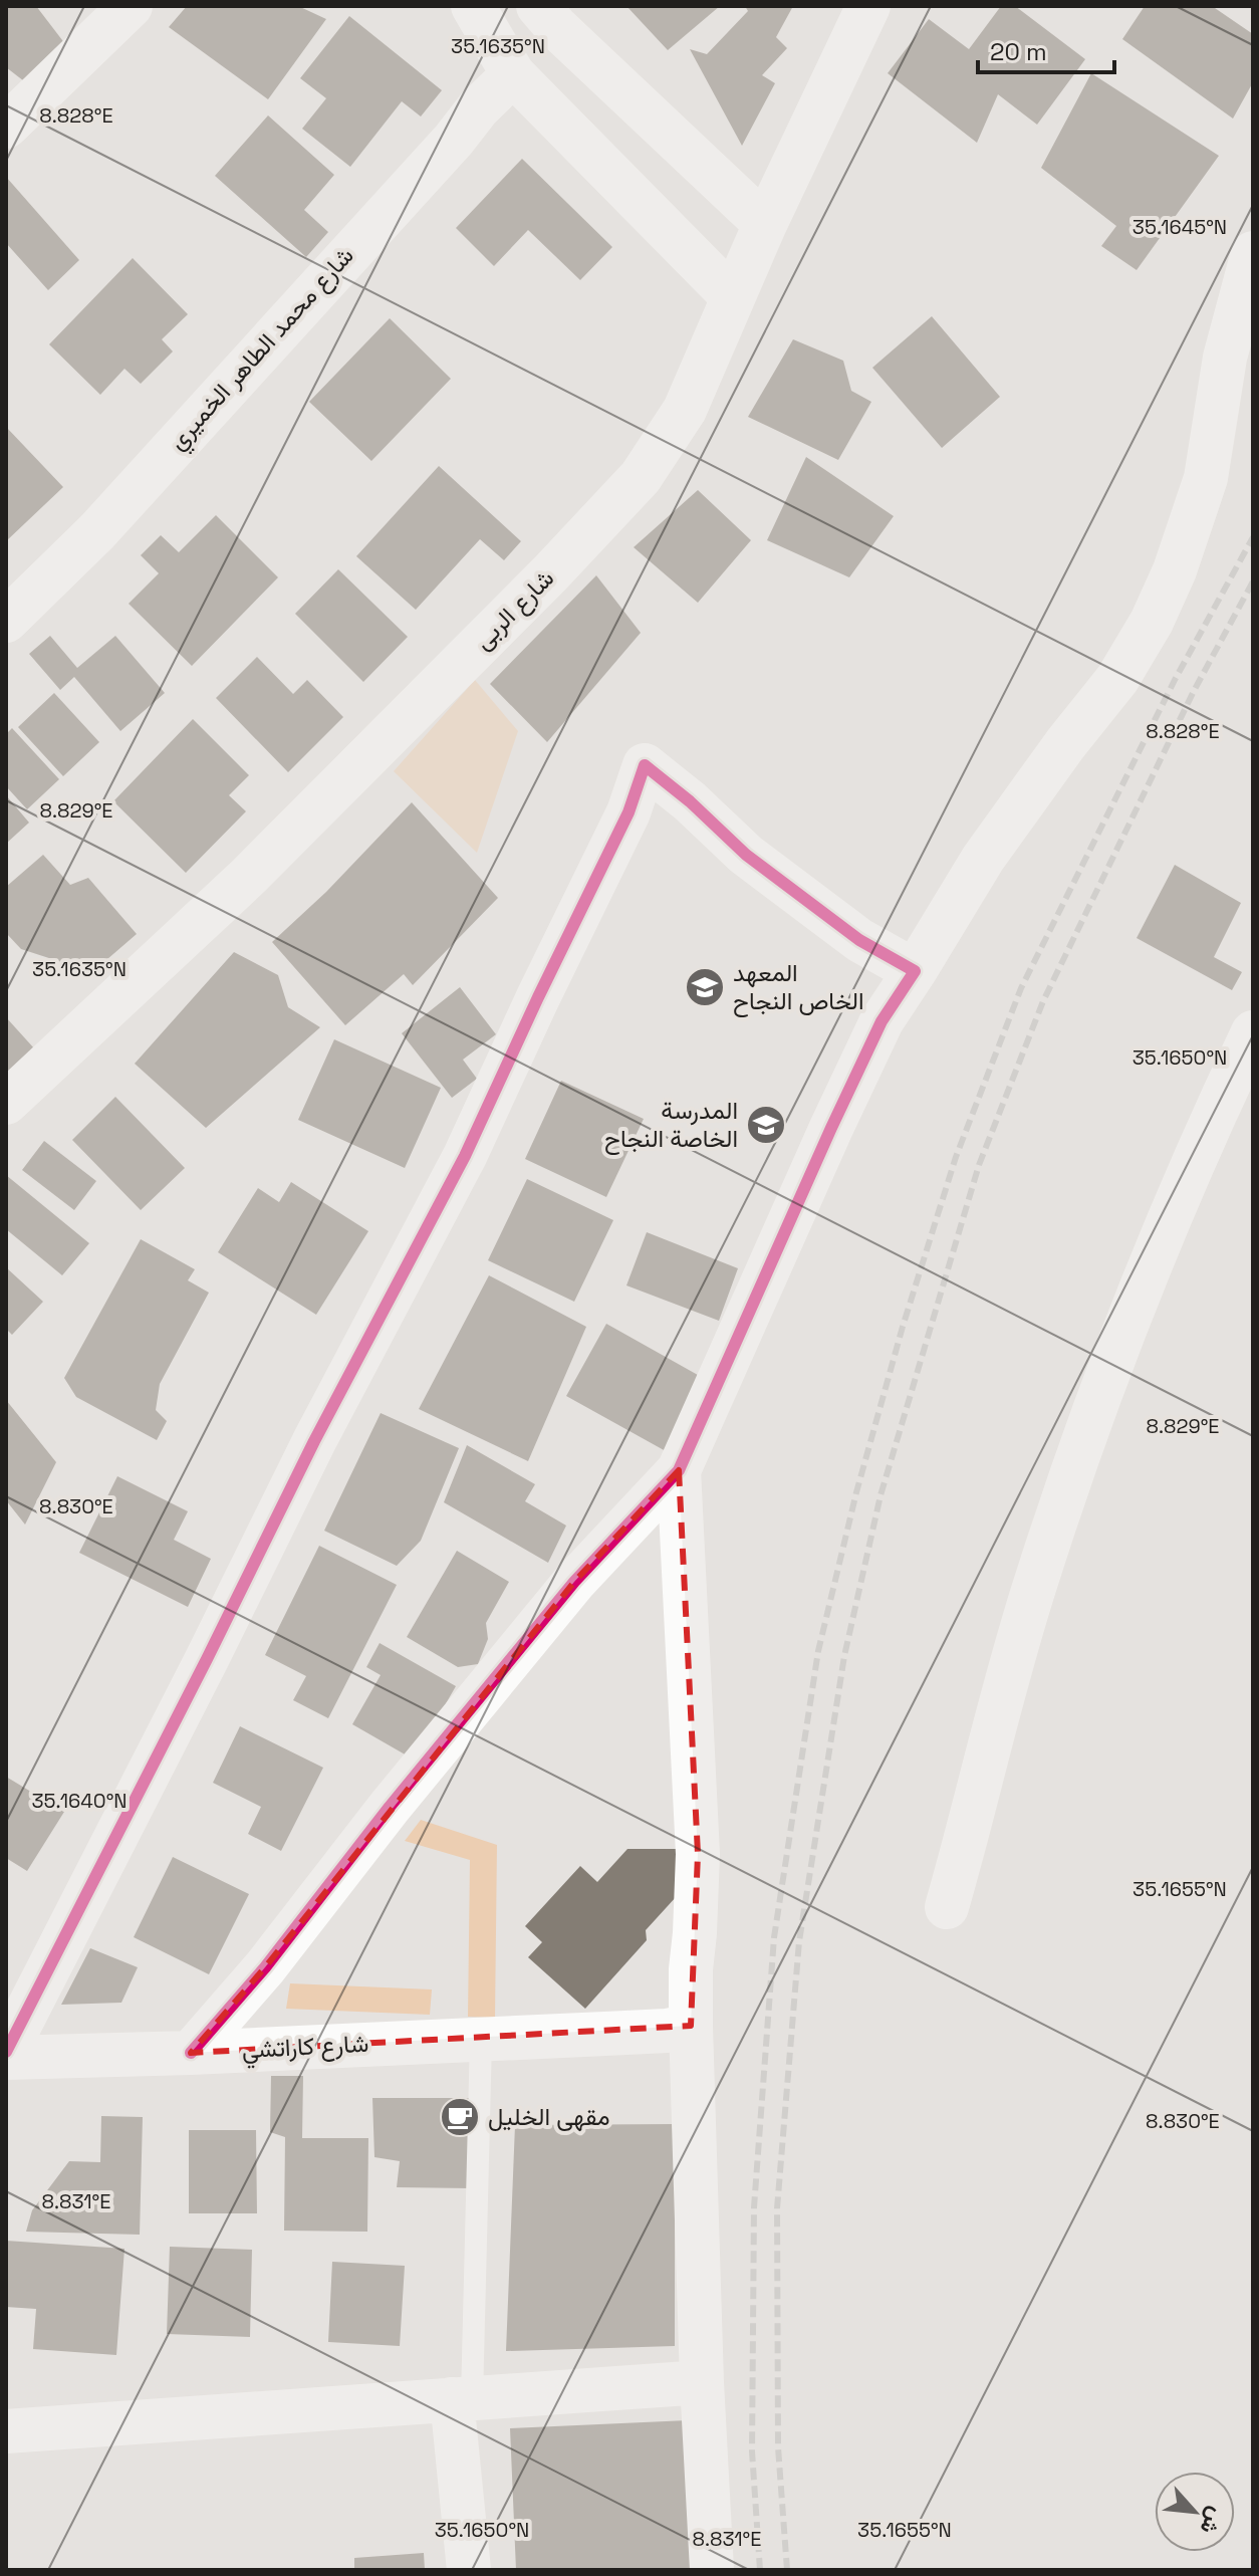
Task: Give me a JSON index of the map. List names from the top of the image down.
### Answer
{
  "streets": {
    "street": ["شارع محمد الطاهر الخميري", "شارع الربى", "شارع كاراتشي"]
  },
  "places": {
    "school or university": ["المعهد الخاص النجاح", "المدرسة الخاصة النجاح"],
    "cafe": ["مقهى الخليل"]
  },
  "scale_bar": "20 m",
  "north": "bottom right",
  "coordinates": [
    "35.1635°N",
    "8.828°E",
    "35.1645°N",
    "8.829°E",
    "35.1650°N",
    "8.830°E",
    "35.1640°N",
    "35.1655°N",
    "8.831°E"
  ]
}
